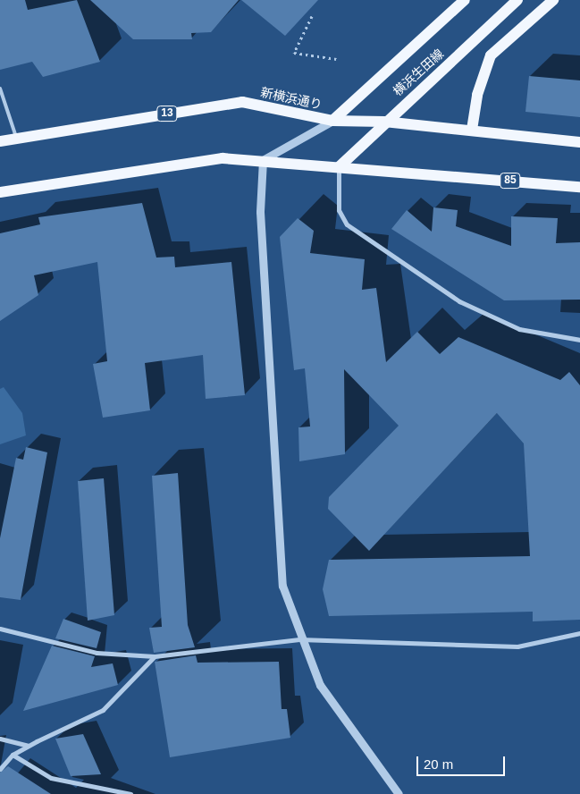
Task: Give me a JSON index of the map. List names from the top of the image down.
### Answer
{
  "streets": {
    "main road": [
      "横浜生田線",
      "新横浜通り",
      "13",
      "85"
    ]
  },
  "crossings": [
    ["横浜生田線", "新横浜通り"],
    ["横浜生田線", "85"]
  ],
  "scale_bar": "20 m"
}
